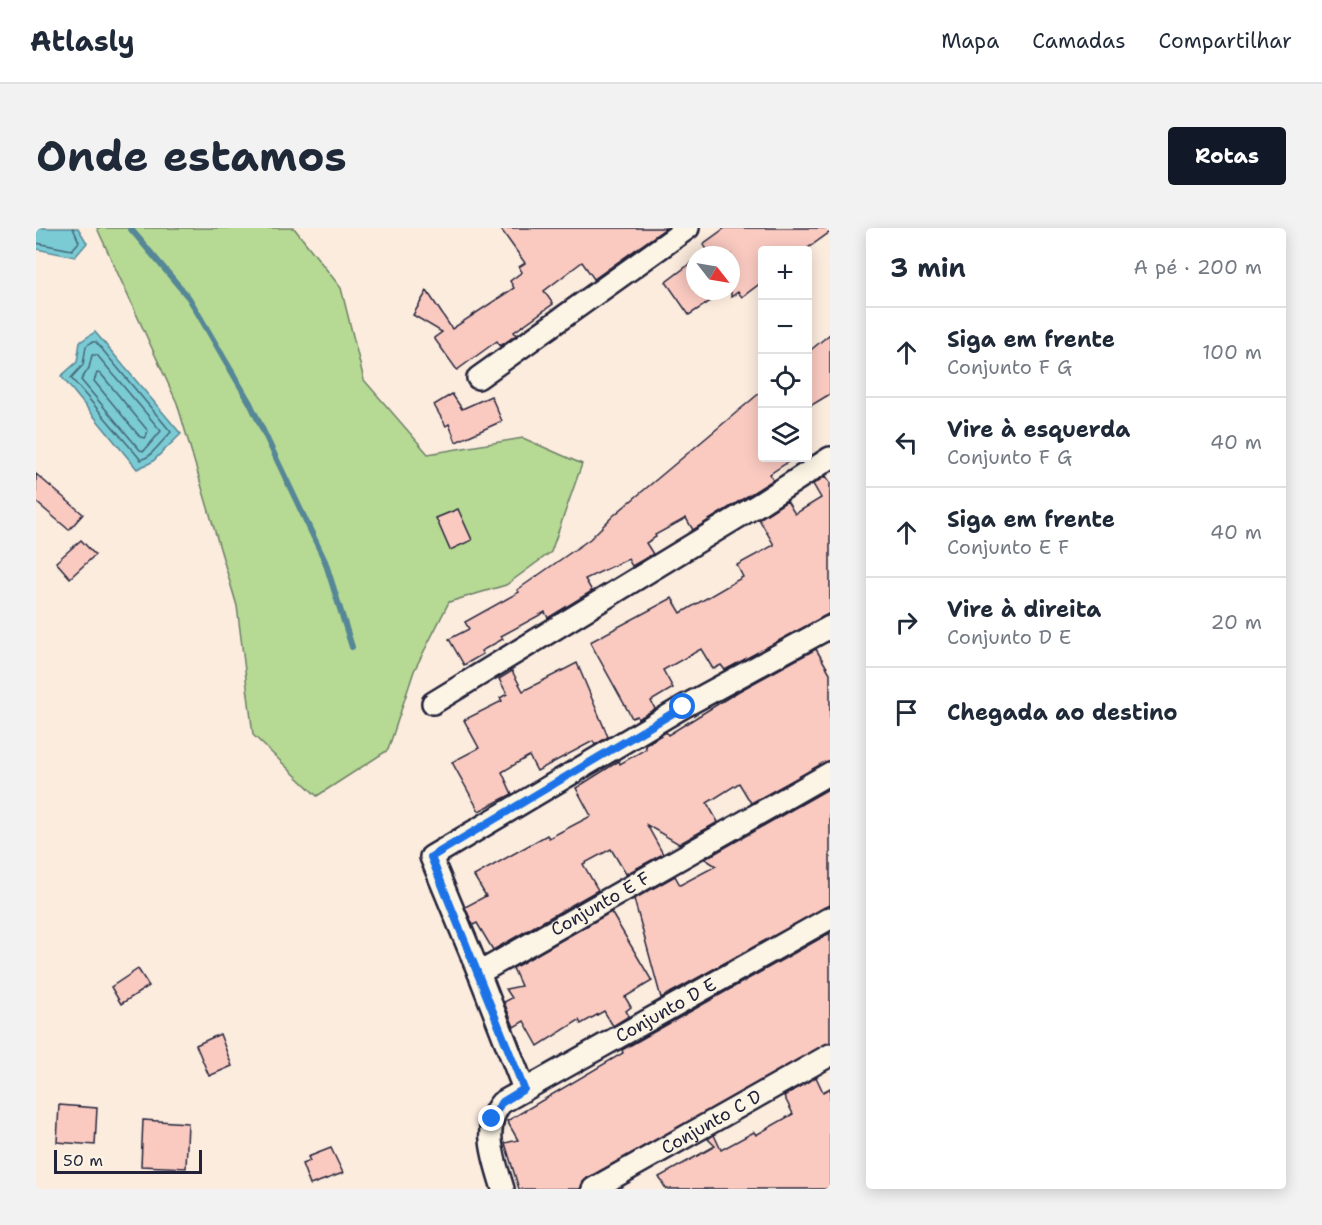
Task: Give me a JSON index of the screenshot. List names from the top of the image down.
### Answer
{
  "streets": {
    "street": ["Conjunto E F", "Conjunto D E", "Conjunto C D"]
  },
  "scale_bar": "50 m",
  "north": "bottom right",
  "page": {
    "header": "Atlasly",
    "nav": ["Mapa", "Camadas", "Compartilhar"],
    "buttons": "Rotas",
    "title": "Onde estamos",
    "heading": ["3 min", "A pé · 200 m"],
    "map_buttons": ["+", "−"],
    "list": [
      ["Siga em frente", "Conjunto F G", "100 m"],
      ["Vire à esquerda", "Conjunto F G", "40 m"],
      ["Siga em frente", "Conjunto E F", "40 m"],
      ["Vire à direita", "Conjunto D E", "20 m"],
      "Chegada ao destino"
    ],
    "scale": "50 m"
  }
}
